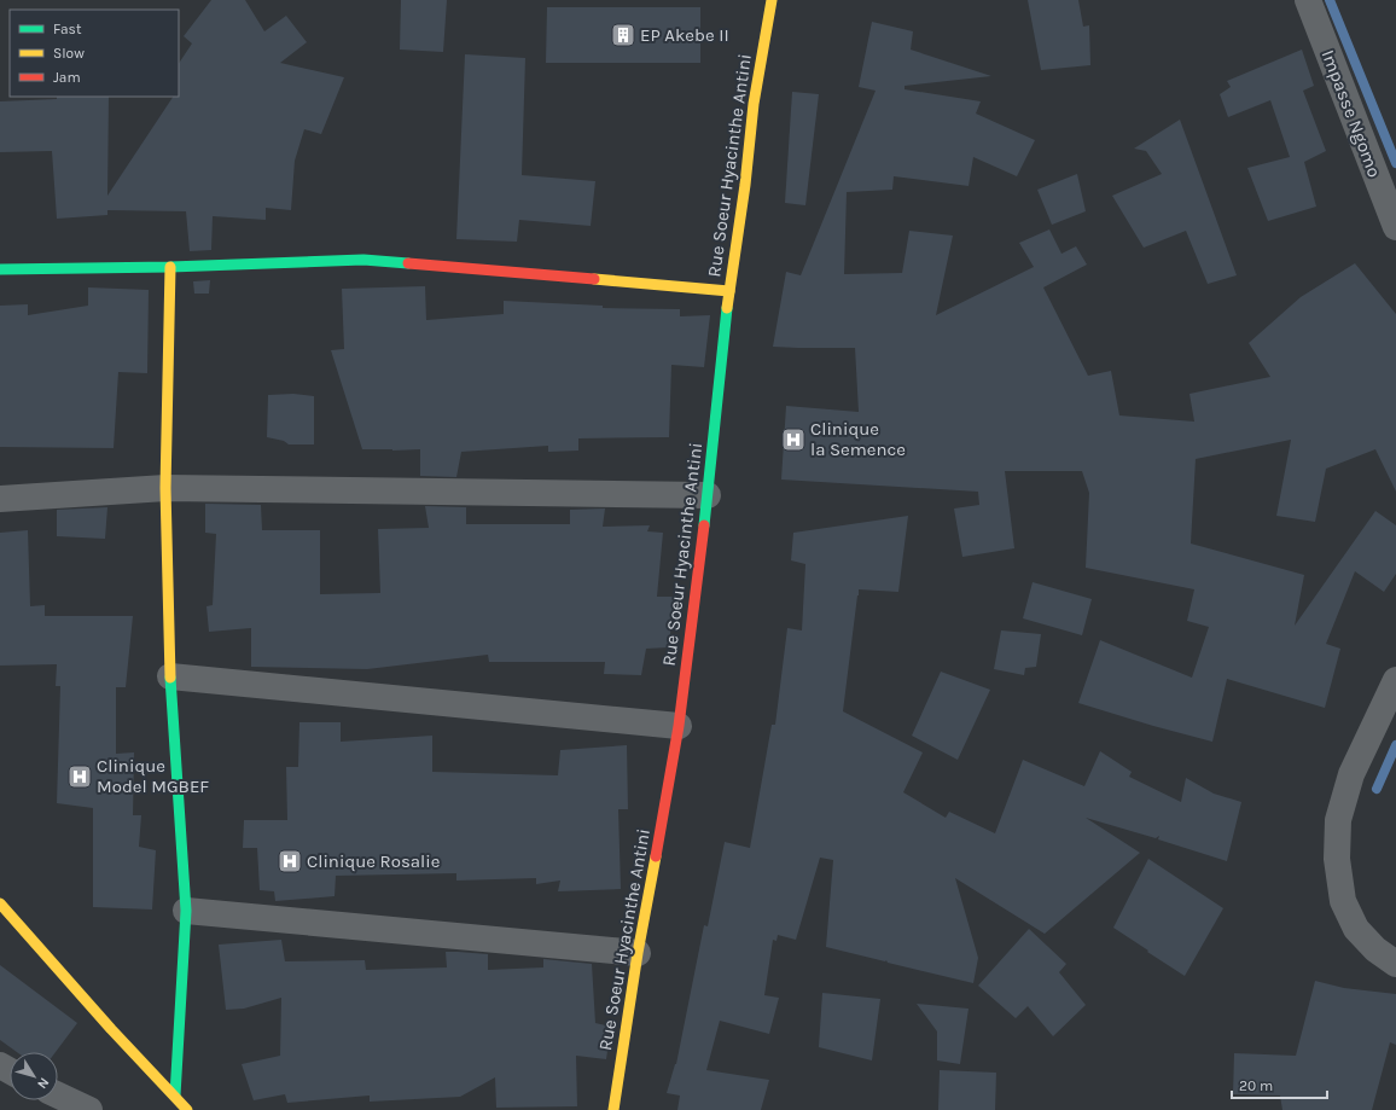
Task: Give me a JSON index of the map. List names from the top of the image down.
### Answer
{
  "streets": {
    "street": ["Impasse Ngomo", "Rue Soeur Hyacinthe Antini"]
  },
  "places": {
    "building": ["EP Akebe II"],
    "hospital": ["Clinique la Semence", "Clinique Model MGBEF", "Clinique Rosalie"]
  },
  "legend": ["Fast", "Slow", "Jam"],
  "scale_bar": "20 m",
  "north": "bottom right"
}
